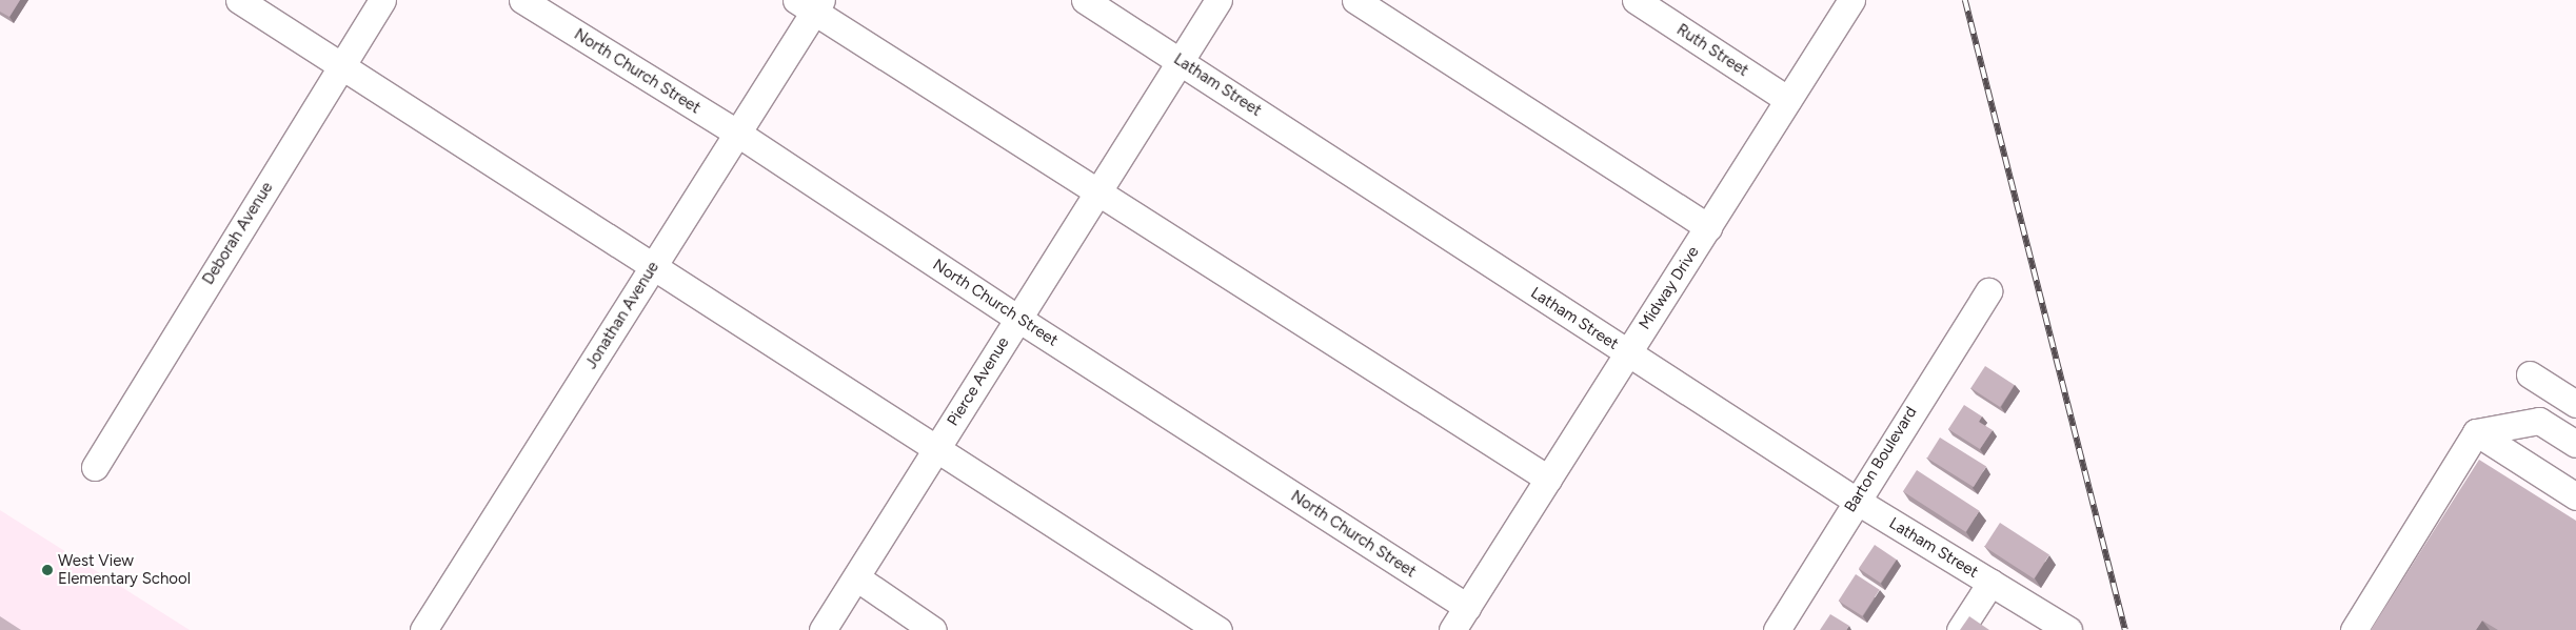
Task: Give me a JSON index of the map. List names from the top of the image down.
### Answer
{
  "streets": {
    "street": [
      "Ruth Street",
      "North Church Street",
      "Latham Street",
      "Deborah Avenue",
      "Midway Drive",
      "Jonathan Avenue",
      "Pierce Avenue",
      "Barton Boulevard"
    ]
  },
  "crossings": [
    ["Ruth Street", "Midway Drive"],
    ["North Church Street", "Midway Drive"],
    ["North Church Street", "Jonathan Avenue"],
    ["North Church Street", "Pierce Avenue"],
    ["Latham Street", "Midway Drive"],
    ["Latham Street", "Pierce Avenue"],
    ["Latham Street", "Barton Boulevard"]
  ],
  "places": ["West View Elementary School"]
}
